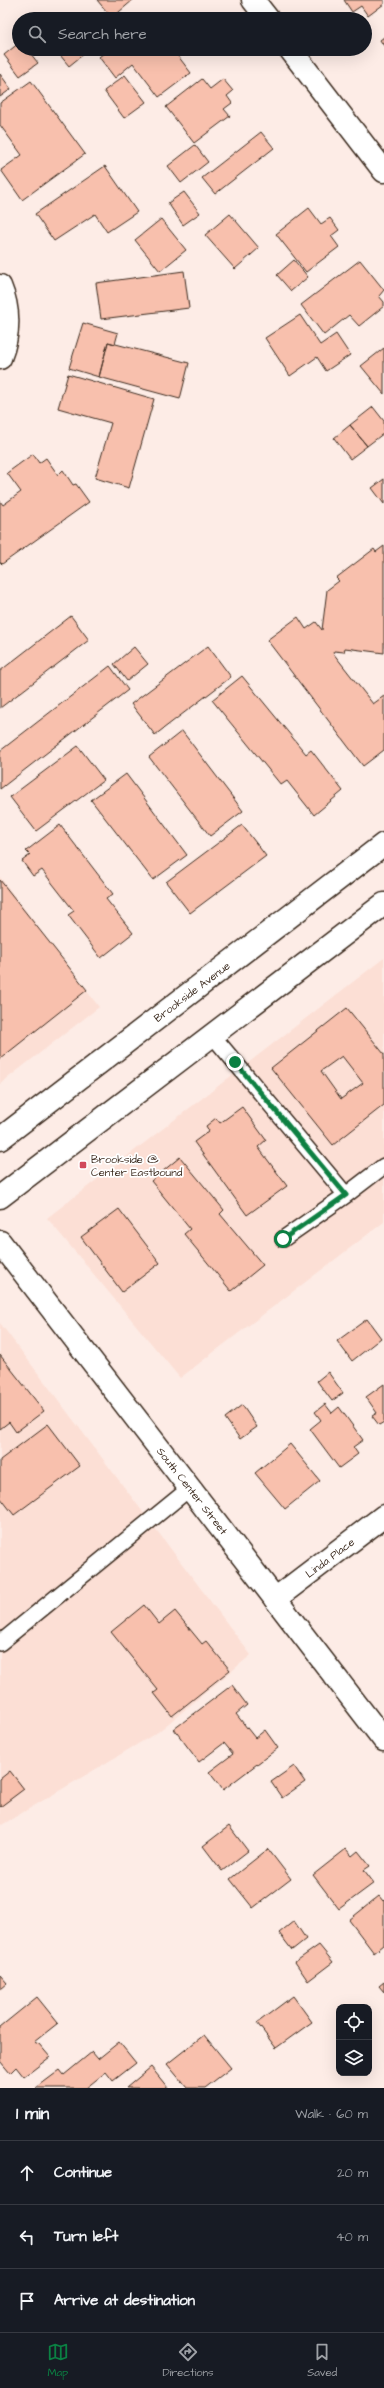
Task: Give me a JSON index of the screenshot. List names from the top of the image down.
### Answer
{
  "streets": {
    "street": ["Brookside Avenue", "South Center Street", "Linda Place"]
  },
  "crossings": [
    ["South Center Street", "Linda Place"]
  ],
  "places": {
    "transit": ["Brookside @ Center Eastbound"]
  },
  "page": {
    "search": "Search here",
    "heading": ["1 min", "Walk · 60 m"],
    "list": [
      ["Continue", "20 m"],
      ["Turn left", "40 m"],
      "Arrive at destination"
    ],
    "nav": ["Map", "Directions", "Saved"]
  }
}
